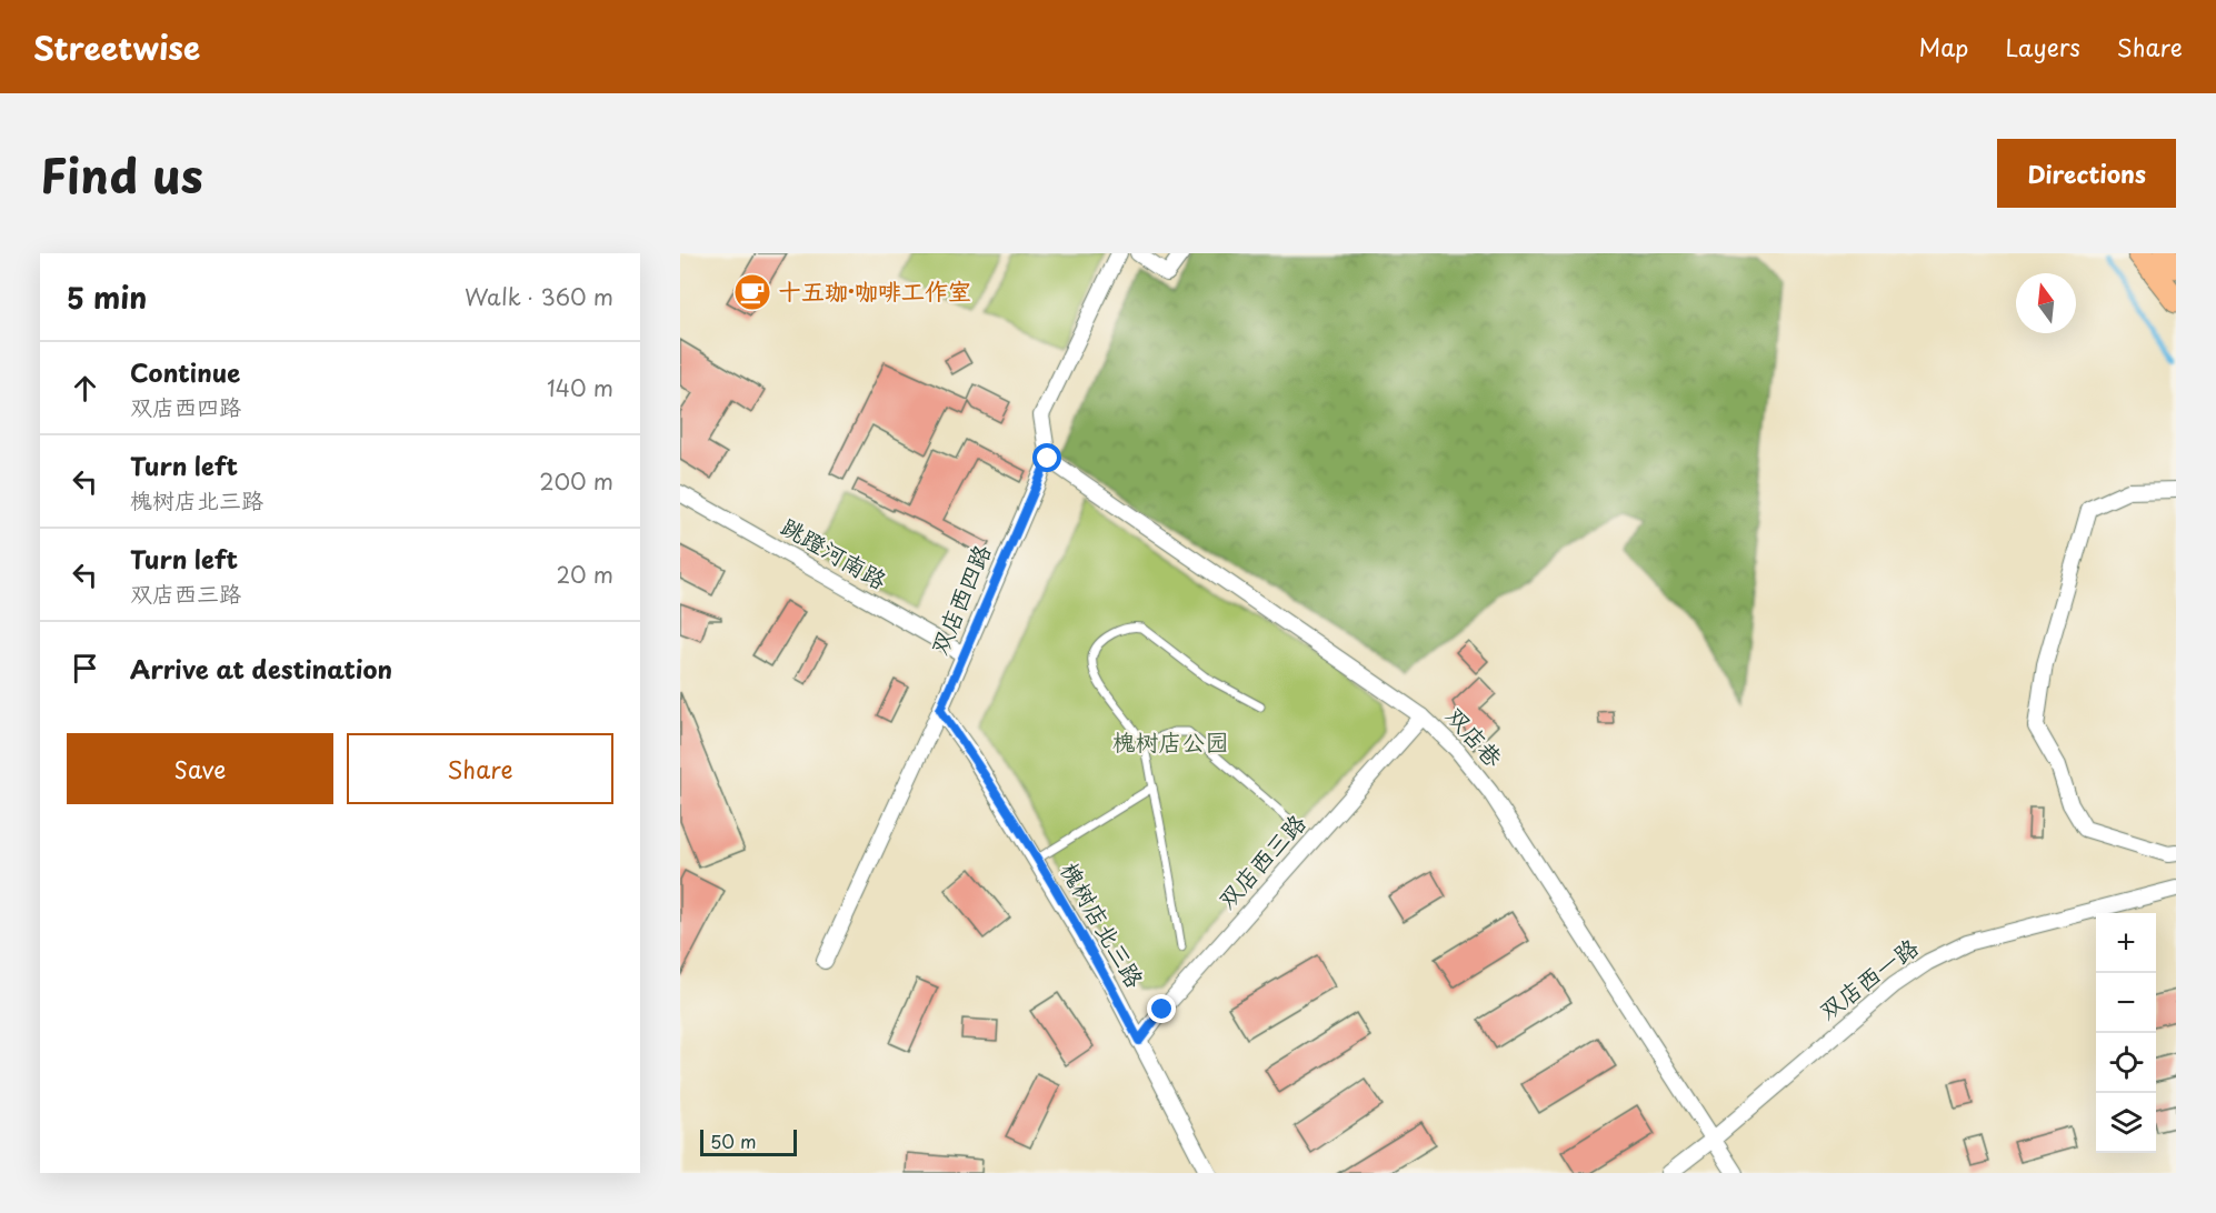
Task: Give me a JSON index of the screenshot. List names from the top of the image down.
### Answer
{
  "streets": {
    "street": [
      "跳蹬河南路",
      "双店西四路",
      "双店巷",
      "双店西三路",
      "槐树店北三路",
      "双店西一路"
    ]
  },
  "crossings": [
    ["跳蹬河南路", "双店西四路"],
    ["双店西四路", "双店巷"],
    ["双店西四路", "槐树店北三路"],
    ["双店巷", "双店西三路"],
    ["双店巷", "双店西一路"],
    ["双店西三路", "槐树店北三路"]
  ],
  "parks": ["槐树店公园"],
  "places": {
    "cafe": ["十五珈·咖啡工作室"]
  },
  "scale_bar": "50 m",
  "north": "top",
  "page": {
    "header": "Streetwise",
    "nav": ["Map", "Layers", "Share"],
    "title": "Find us",
    "buttons": [
      "Directions",
      ["Save", "Share"]
    ],
    "heading": ["5 min", "Walk · 360 m"],
    "list": [
      ["Continue", "双店西四路", "140 m"],
      ["Turn left", "槐树店北三路", "200 m"],
      ["Turn left", "双店西三路", "20 m"],
      "Arrive at destination"
    ],
    "map_buttons": ["+", "−"],
    "scale": "50 m"
  }
}
